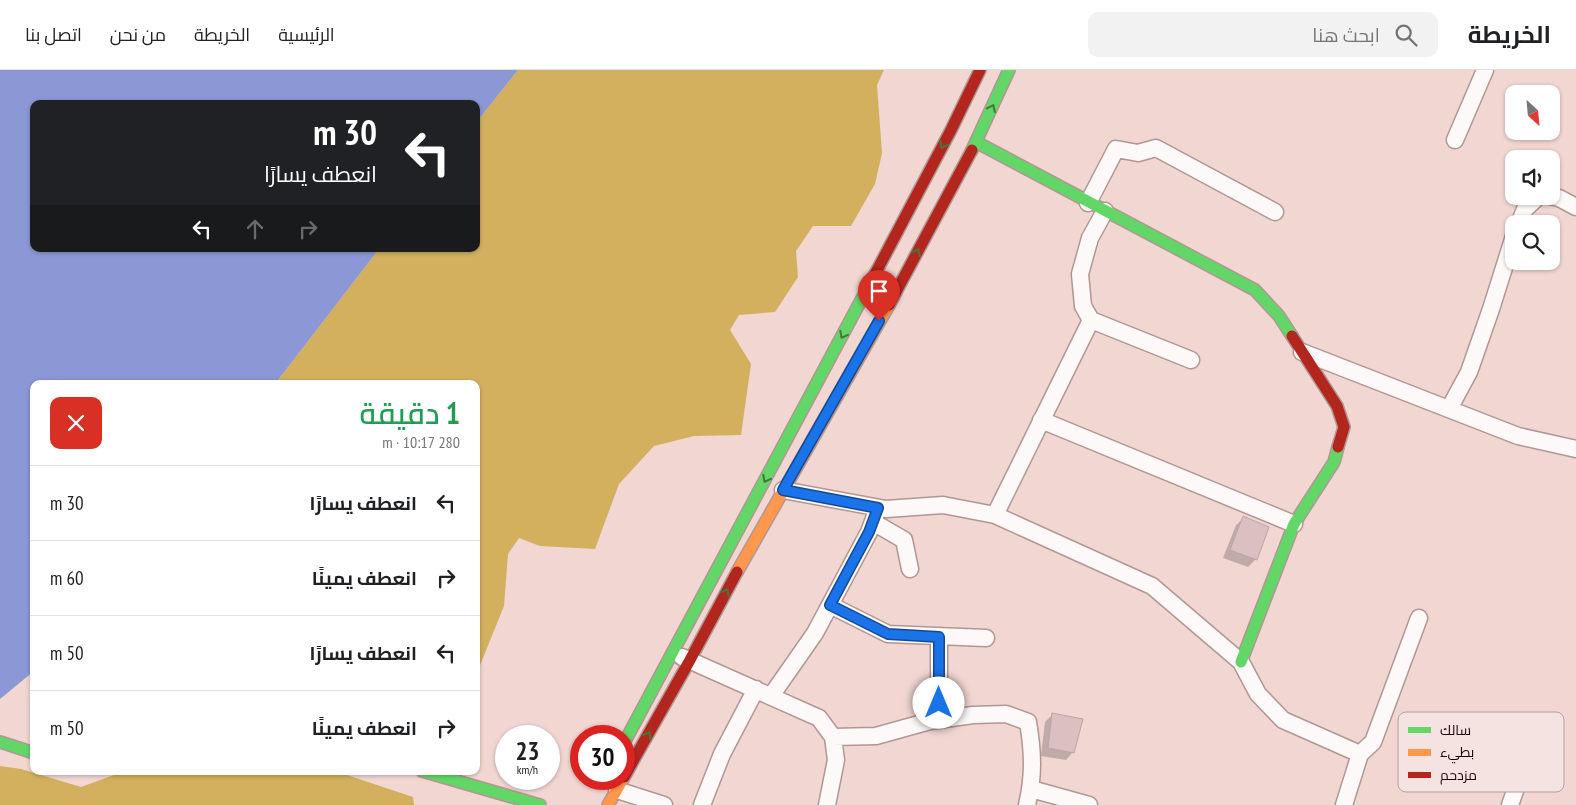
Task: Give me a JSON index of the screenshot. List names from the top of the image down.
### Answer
{
  "legend": ["سالك", "بطيء", "مزدحم"],
  "north": "bottom right",
  "page": {
    "header": "الخريطة",
    "search": "ابحث هنا",
    "nav": [
      "الرئيسية",
      "الخريطة",
      "من نحن",
      "اتصل بنا"
    ],
    "turn": ["30 m", "انعطف يسارًا"],
    "heading": ["1 دقيقة", "280 m · 10:17"],
    "list": [
      {
        "name": "انعطف يسارًا",
        "value": "30 m"
      },
      {
        "name": "انعطف يمينًا",
        "value": "60 m"
      },
      {
        "name": "انعطف يسارًا",
        "value": "50 m"
      },
      {
        "name": "انعطف يمينًا",
        "value": "50 m"
      }
    ],
    "speed": "23 km/h",
    "limit": "30"
  }
}
